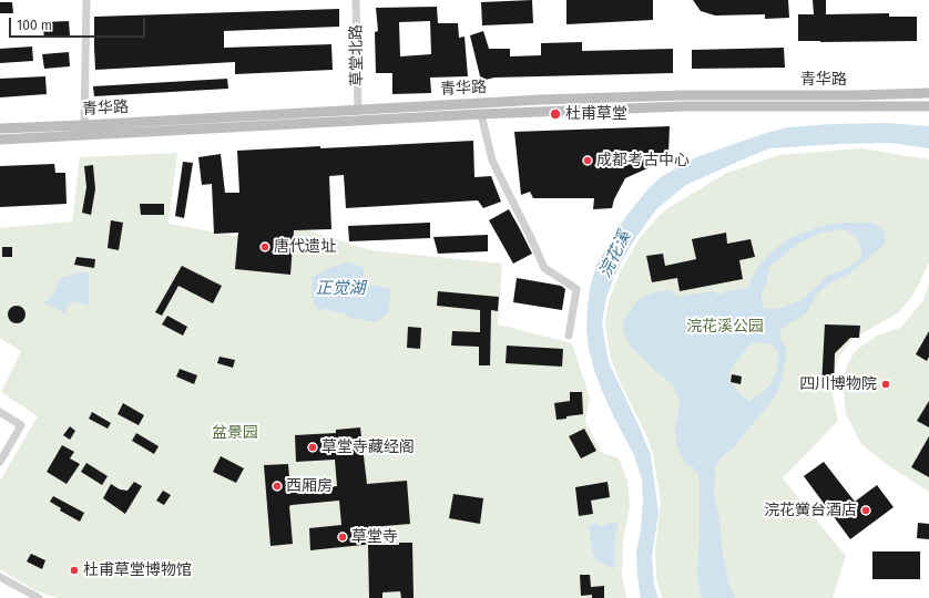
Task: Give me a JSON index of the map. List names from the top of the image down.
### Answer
{
  "streets": {
    "main road": ["青华路"],
    "street": ["草堂北路"]
  },
  "crossings": [
    ["草堂北路", "青华路"]
  ],
  "water": ["浣花溪", "正觉湖"],
  "parks": ["浣花溪公园", "盆景园"],
  "places": [
    "杜甫草堂",
    "成都考古中心",
    "唐代遗址",
    "四川博物院",
    "草堂寺藏经阁",
    "西厢房",
    "浣花黉台酒店",
    "草堂寺",
    "杜甫草堂博物馆"
  ],
  "scale_bar": "100 m"
}
